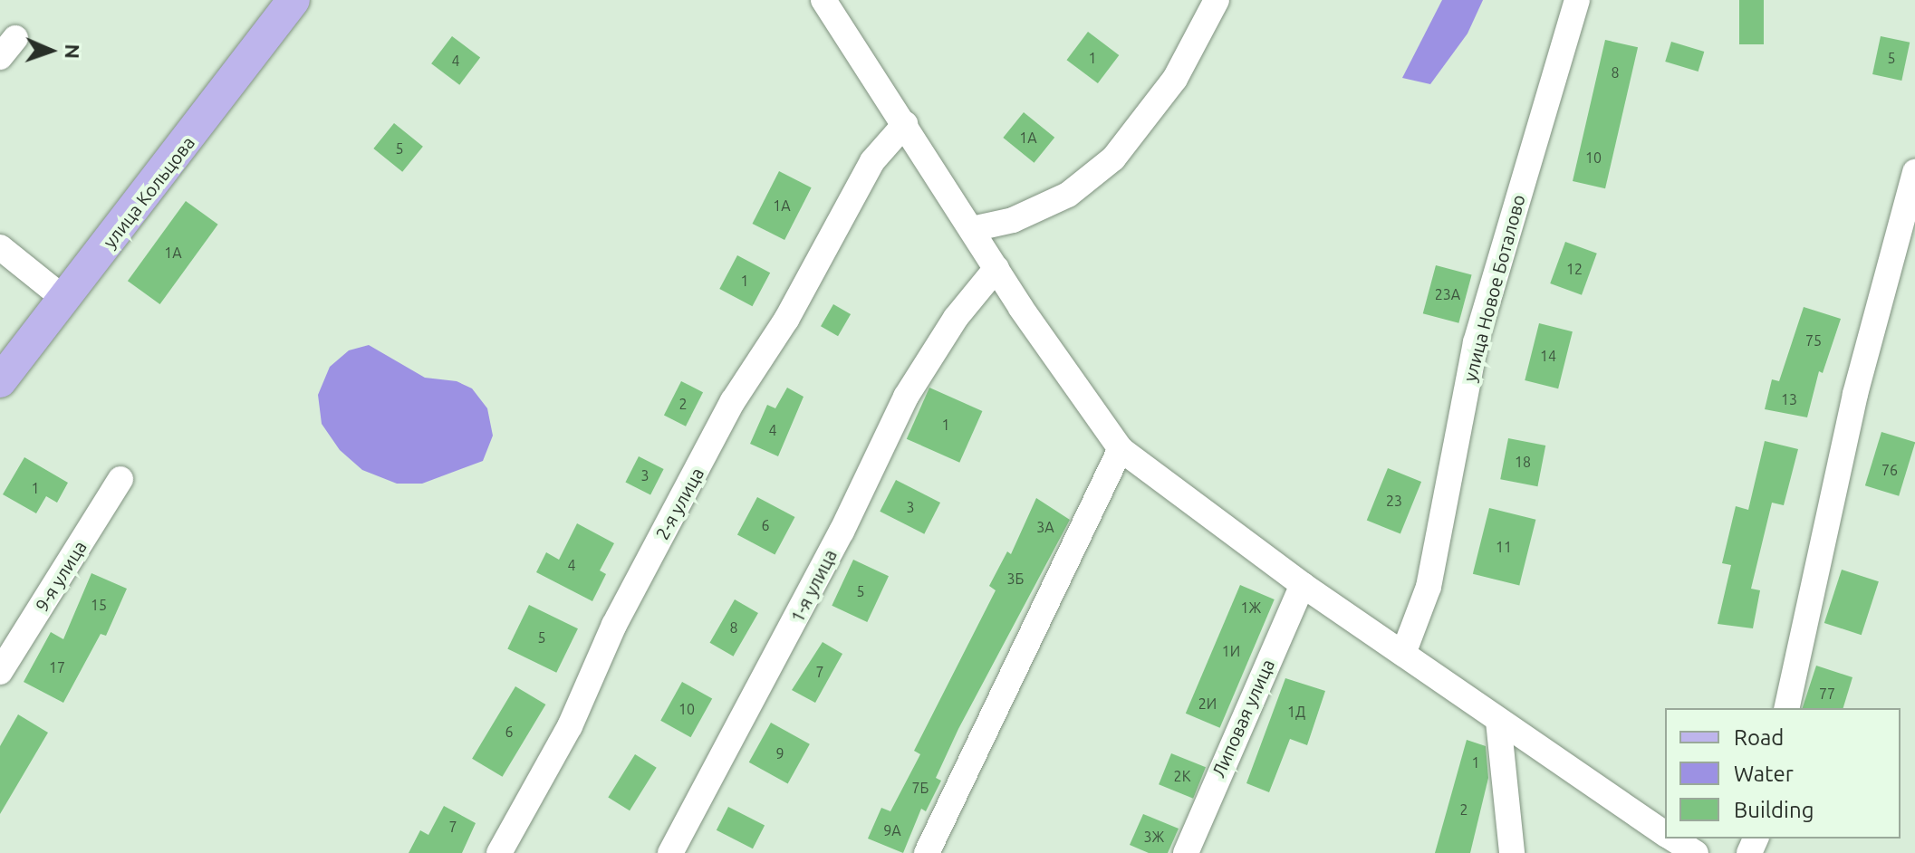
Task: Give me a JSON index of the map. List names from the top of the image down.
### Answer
{
  "streets": {
    "main road": ["улица Кольцова"],
    "street": [
      "улица Новое Боталово",
      "2-я улица",
      "9-я улица",
      "1-я улица",
      "Липовая улица"
    ]
  },
  "house_numbers": [
    "1",
    "5",
    "4",
    "8",
    "1А",
    "5",
    "10",
    "1А",
    "1А",
    "12",
    "1",
    "23А",
    "75",
    "14",
    "13",
    "2",
    "1",
    "4",
    "18",
    "76",
    "3",
    "1",
    "23",
    "3",
    "6",
    "3А",
    "11",
    "4",
    "3Б",
    "5",
    "15",
    "1Ж",
    "8",
    "5",
    "1И",
    "17",
    "7",
    "77",
    "2И",
    "10",
    "1Д",
    "6",
    "9",
    "1",
    "2К",
    "7Б",
    "2",
    "7",
    "9А",
    "3Ж"
  ],
  "legend": ["Road", "Water", "Building"],
  "north": "right"
}
